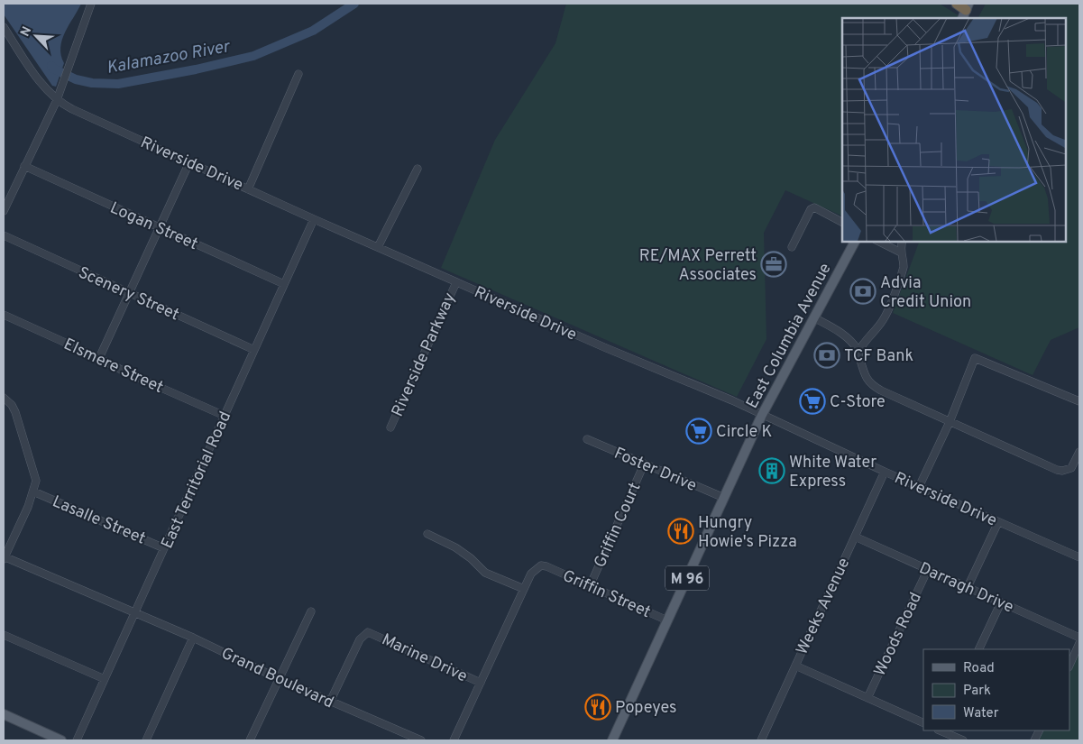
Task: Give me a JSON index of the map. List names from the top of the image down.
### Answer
{
  "streets": {
    "main road": ["East Columbia Avenue", "M 96"],
    "street": [
      "Riverside Drive",
      "Logan Street",
      "Scenery Street",
      "Riverside Parkway",
      "Elsmere Street",
      "Foster Drive",
      "East Territorial Road",
      "Lasalle Street",
      "Griffin Court",
      "Darragh Drive",
      "Griffin Street",
      "Weeks Avenue",
      "Woods Road",
      "Marine Drive",
      "Grand Boulevard"
    ]
  },
  "crossings": [
    ["Riverside Drive", "East Columbia Avenue"],
    ["Riverside Drive", "Riverside Parkway"],
    ["Riverside Drive", "East Territorial Road"],
    ["Riverside Drive", "Weeks Avenue"],
    ["Logan Street", "East Territorial Road"],
    ["Scenery Street", "East Territorial Road"],
    ["East Columbia Avenue", "Foster Drive"],
    ["East Columbia Avenue", "Griffin Street"],
    ["Elsmere Street", "East Territorial Road"],
    ["Foster Drive", "Griffin Court"],
    ["East Territorial Road", "Lasalle Street"],
    ["East Territorial Road", "Grand Boulevard"],
    ["Griffin Court", "Griffin Street"],
    ["Darragh Drive", "Weeks Avenue"],
    ["Darragh Drive", "Woods Road"],
    ["Marine Drive", "Grand Boulevard"]
  ],
  "water": ["Kalamazoo River"],
  "places": {
    "office": ["RE/MAX Perrett Associates"],
    "bank": ["Advia Credit Union", "TCF Bank"],
    "supermarket": ["C-Store", "Circle K"],
    "building": ["White Water Express"],
    "restaurant": ["Hungry Howie's Pizza", "Popeyes"]
  },
  "legend": ["Road", "Park", "Water"],
  "north": "top left"
}
